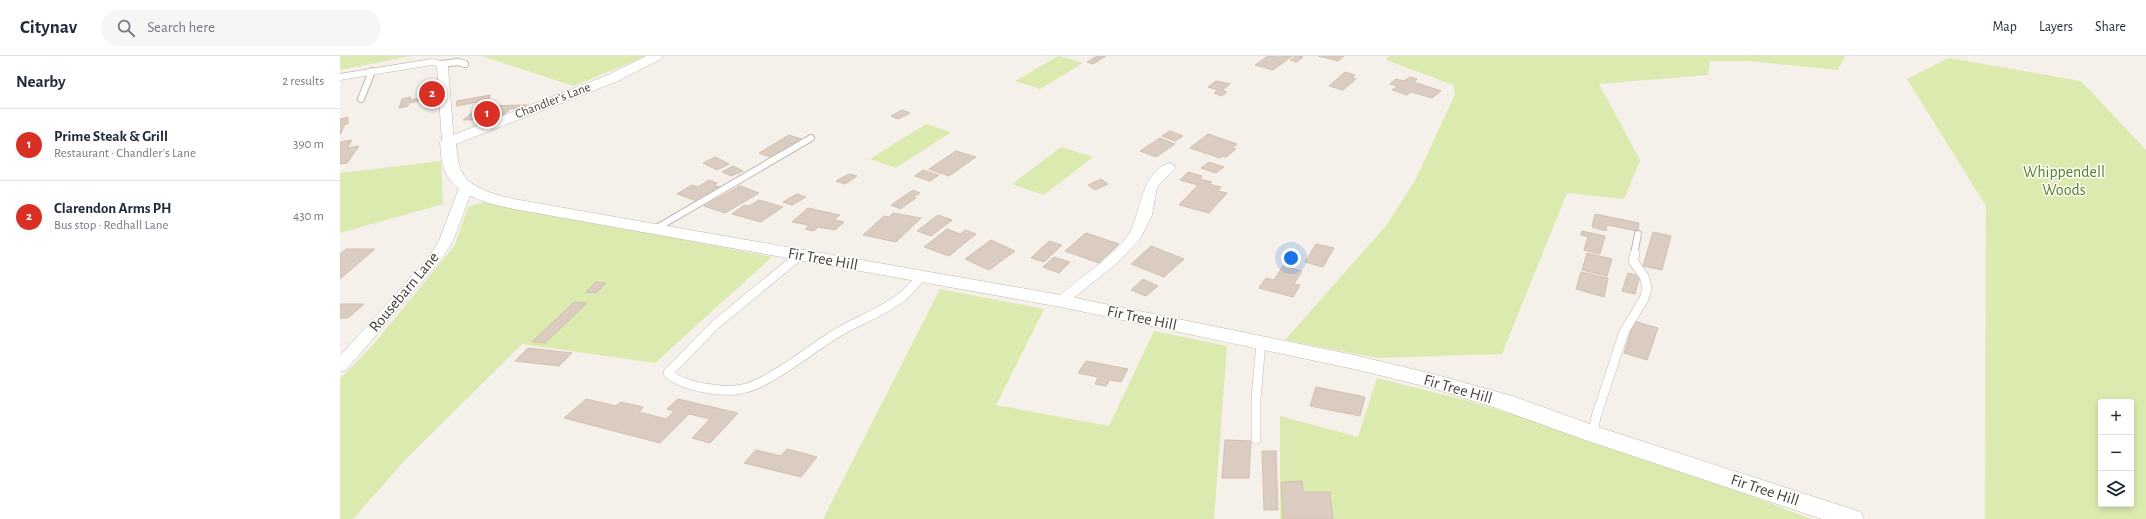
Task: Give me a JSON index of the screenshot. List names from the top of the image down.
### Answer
{
  "streets": {
    "street": ["Chandler's Lane", "Fir Tree Hill", "Rousebarn Lane"]
  },
  "crossings": [
    ["Chandler's Lane", "Fir Tree Hill"],
    ["Fir Tree Hill", "Rousebarn Lane"]
  ],
  "parks": ["Whippendell Woods"],
  "page": {
    "header": "Citynav",
    "search": "Search here",
    "nav": ["Map", "Layers", "Share"],
    "heading": ["Nearby", "2 results"],
    "pins": ["2", "1"],
    "list": [
      {
        "mark": "1",
        "name": "Prime Steak & Grill",
        "note": "Restaurant · Chandler's Lane",
        "value": "390 m"
      },
      {
        "mark": "2",
        "name": "Clarendon Arms PH",
        "note": "Bus stop · Redhall Lane",
        "value": "430 m"
      }
    ],
    "map_buttons": ["+", "−"]
  }
}
